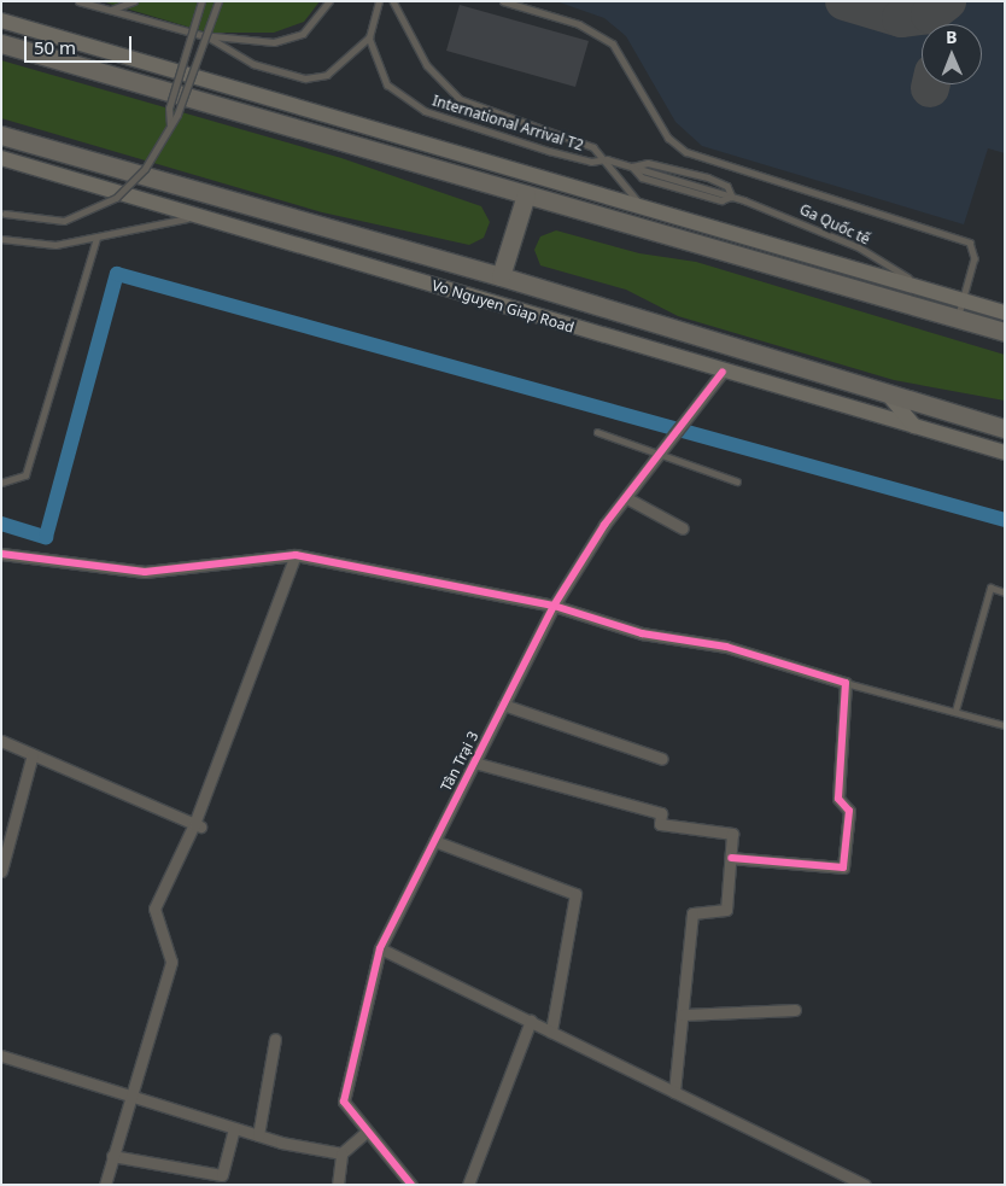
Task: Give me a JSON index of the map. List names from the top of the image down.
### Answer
{
  "streets": {
    "highway": ["Vo Nguyen Giap Road"],
    "street": ["Tân Trại 3"],
    "lane": ["International Arrival T2", "Ga Quốc tế"]
  },
  "crossings": [
    ["International Arrival T2", "Ga Quốc tế"],
    ["Vo Nguyen Giap Road", "Tân Trại 3"]
  ],
  "scale_bar": "50 m",
  "north": "top"
}
